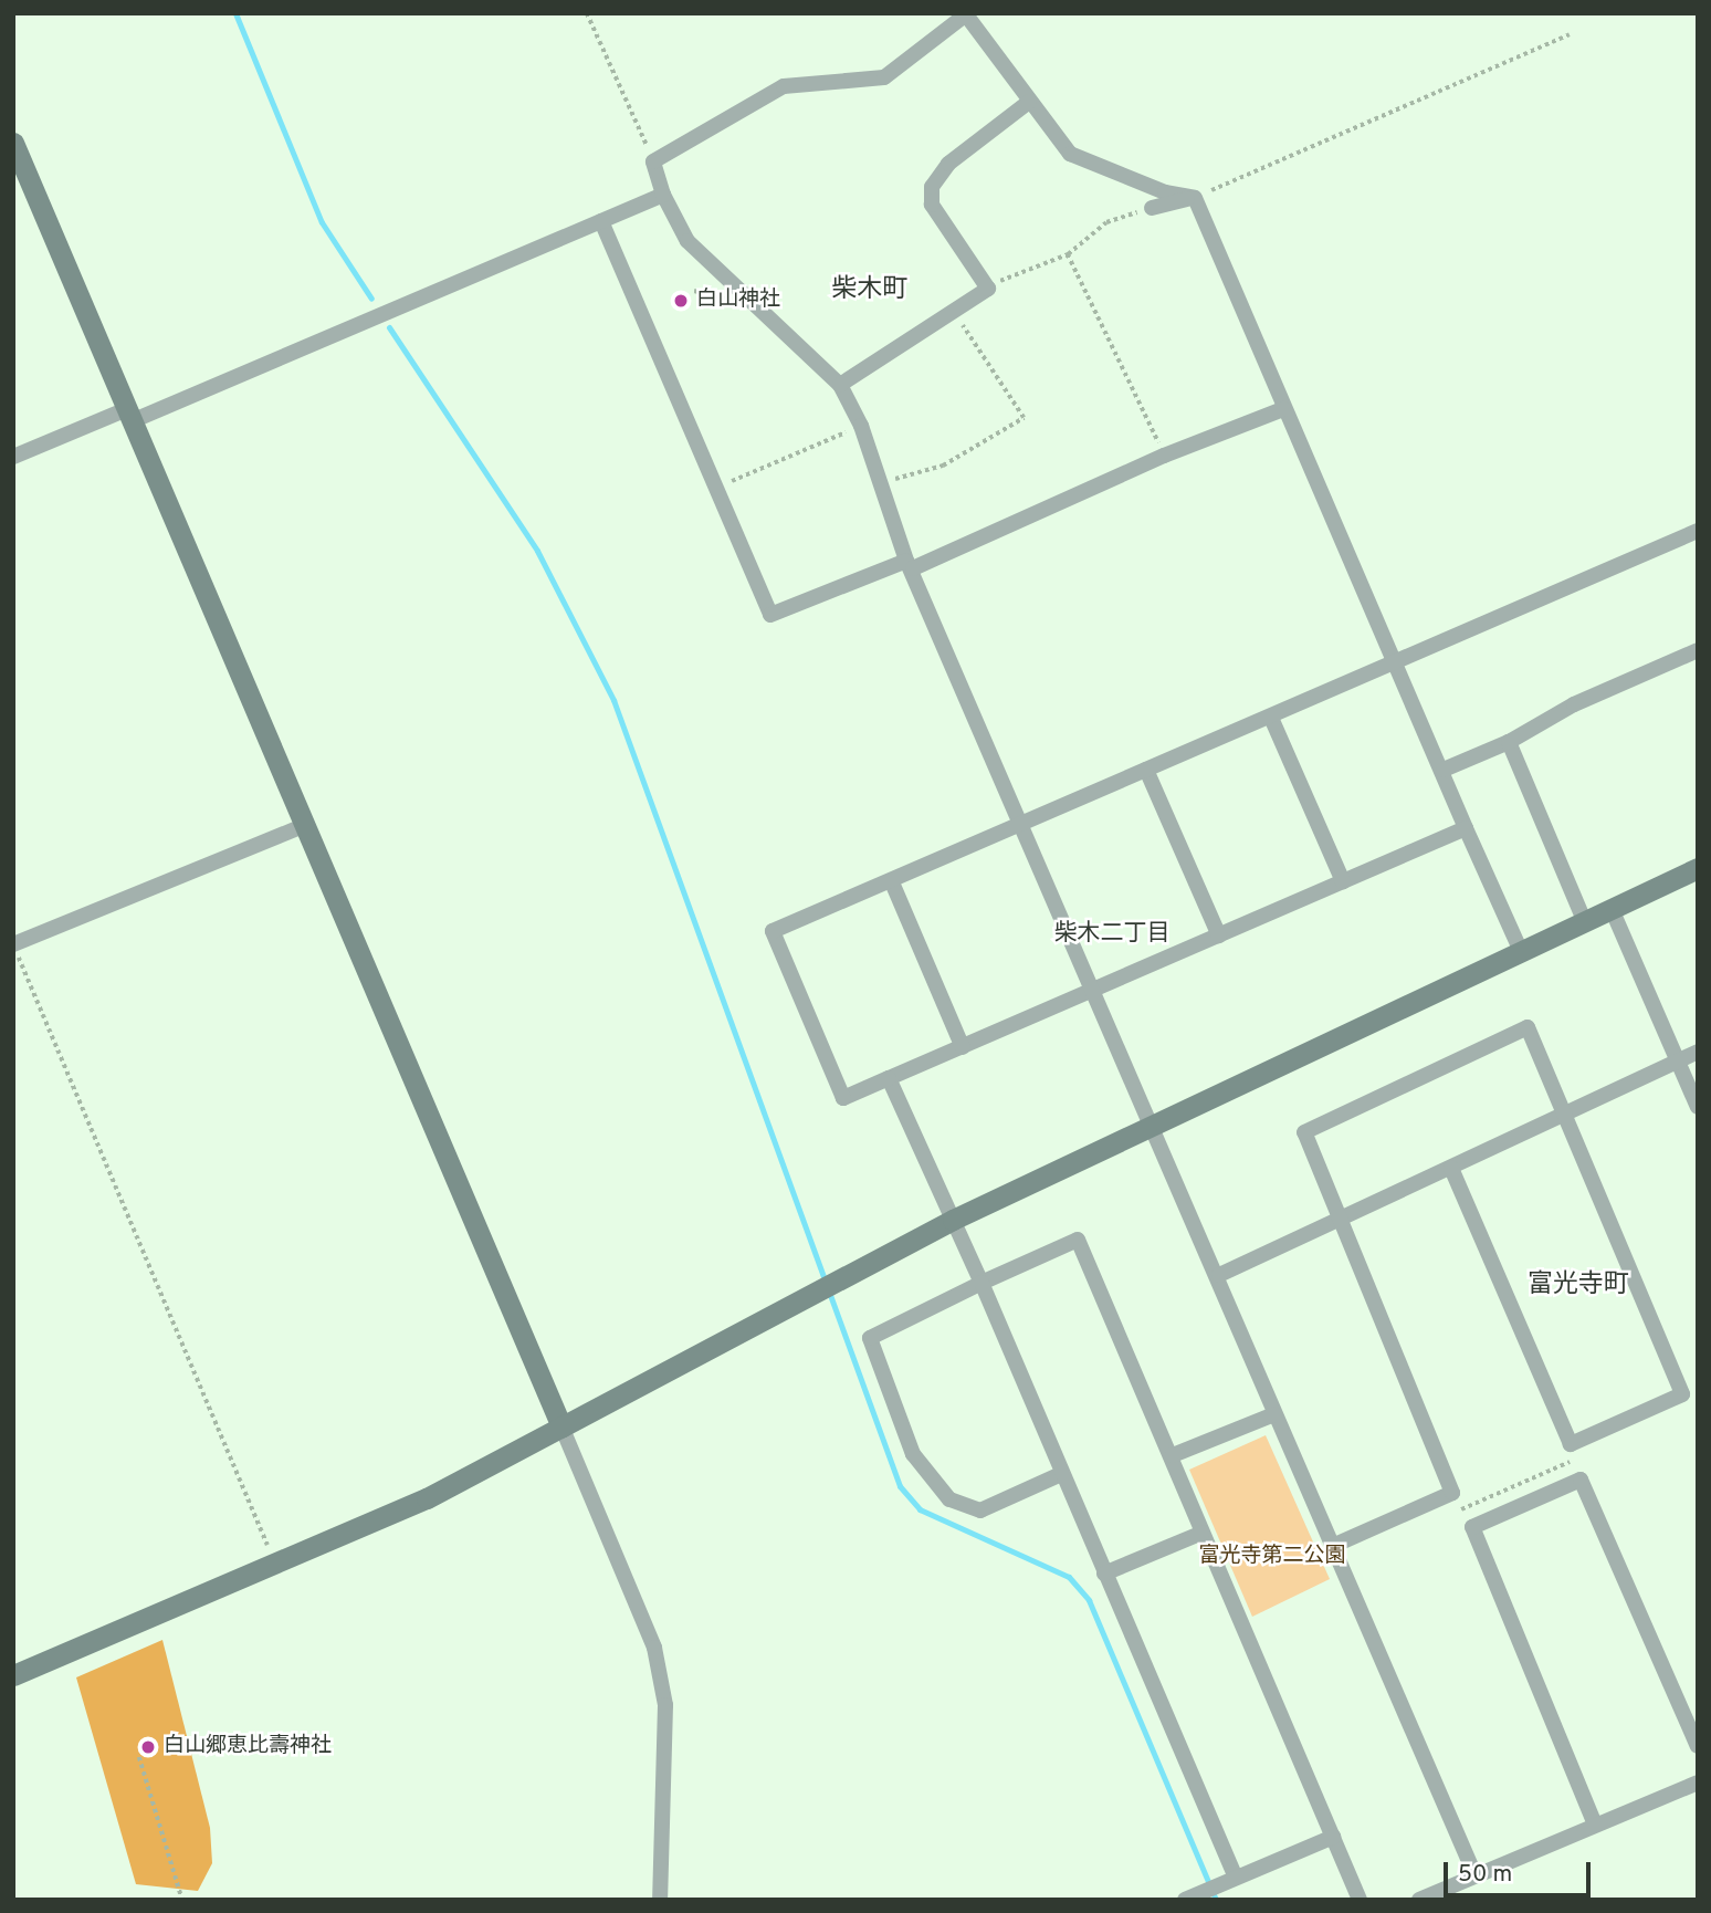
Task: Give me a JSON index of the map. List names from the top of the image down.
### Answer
{
  "districts": ["柴木町", "柴木二丁目", "富光寺町"],
  "parks": ["富光寺第二公園"],
  "places": ["白山神社", "白山郷恵比壽神社"],
  "scale_bar": "50 m"
}
